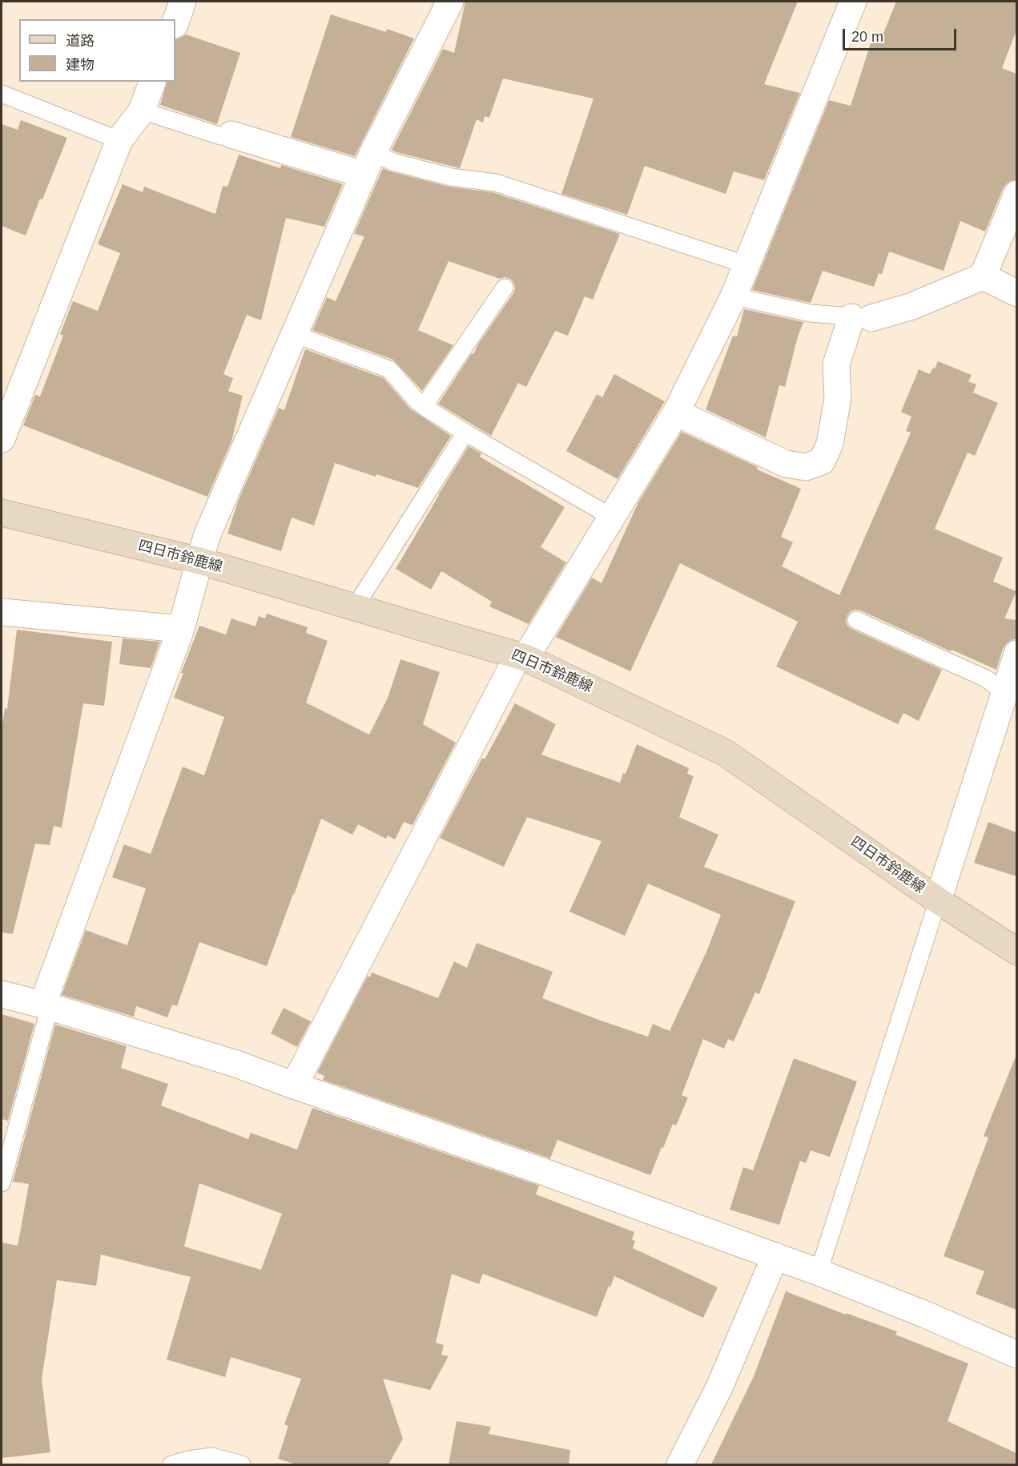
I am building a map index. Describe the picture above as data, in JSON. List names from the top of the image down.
{
  "streets": {
    "main road": ["四日市鈴鹿線"]
  },
  "legend": ["道路", "建物"],
  "scale_bar": "20 m"
}
